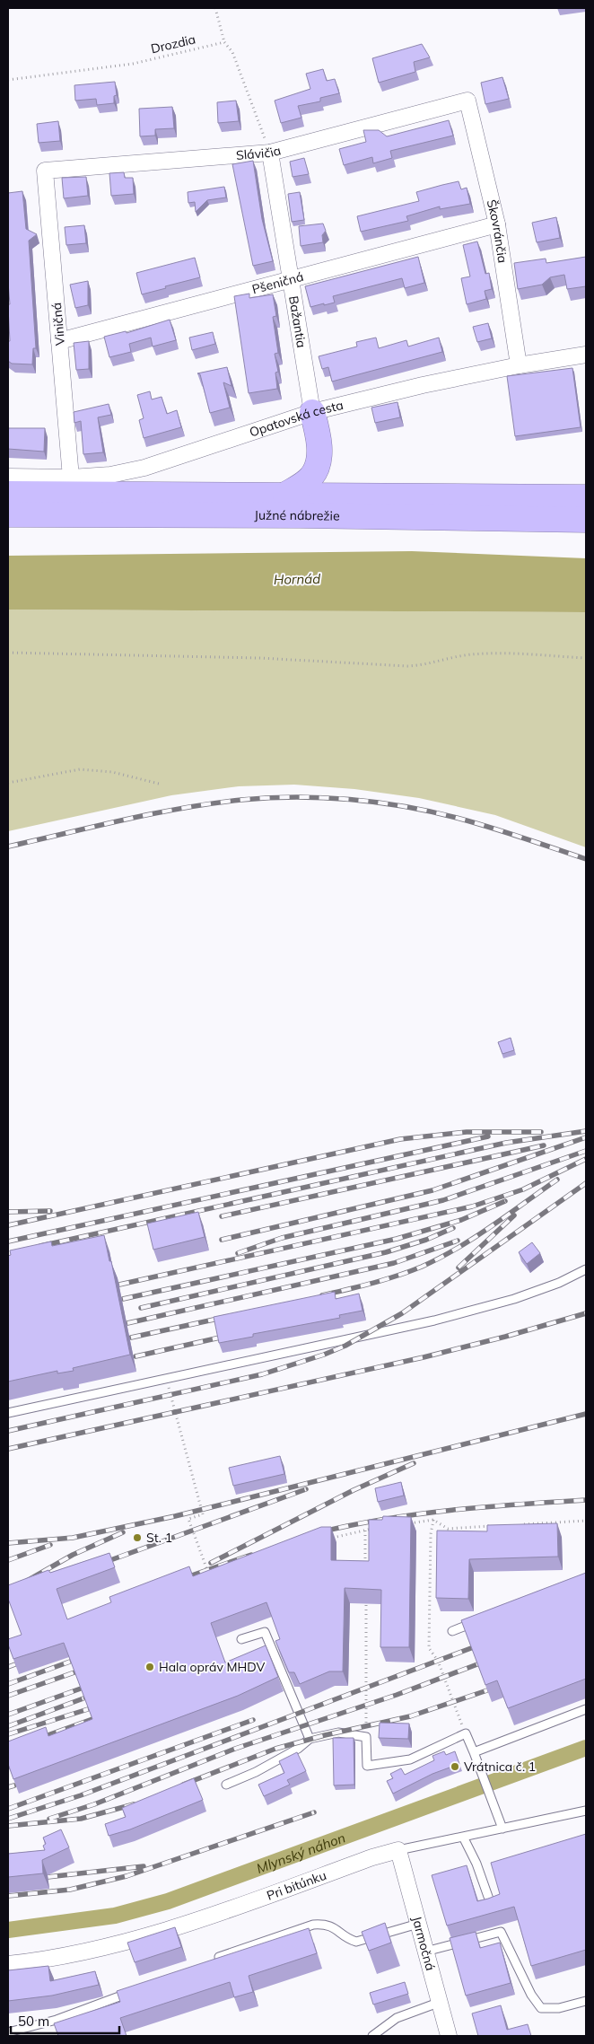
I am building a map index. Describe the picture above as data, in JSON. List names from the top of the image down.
{
  "streets": {
    "highway": ["Južné nábrežie"],
    "street": [
      "Slávičia",
      "Škovránčia",
      "Pšeničná",
      "Bažantia",
      "Viničná",
      "Opatovská cesta",
      "Pri bitúnku",
      "Jarmočná"
    ],
    "path": ["Drozdia"]
  },
  "crossings": [
    ["Slávičia", "Škovránčia"],
    ["Slávičia", "Bažantia"],
    ["Slávičia", "Viničná"],
    ["Škovránčia", "Pšeničná"],
    ["Škovránčia", "Opatovská cesta"],
    ["Pšeničná", "Bažantia"],
    ["Pšeničná", "Viničná"],
    ["Bažantia", "Opatovská cesta"],
    ["Viničná", "Opatovská cesta"],
    ["Pri bitúnku", "Jarmočná"]
  ],
  "water": ["Hornád", "Mlynský náhon"],
  "places": ["St. 1", "Hala opráv MHDV", "Vrátnica č. 1"],
  "scale_bar": "50 m"
}
